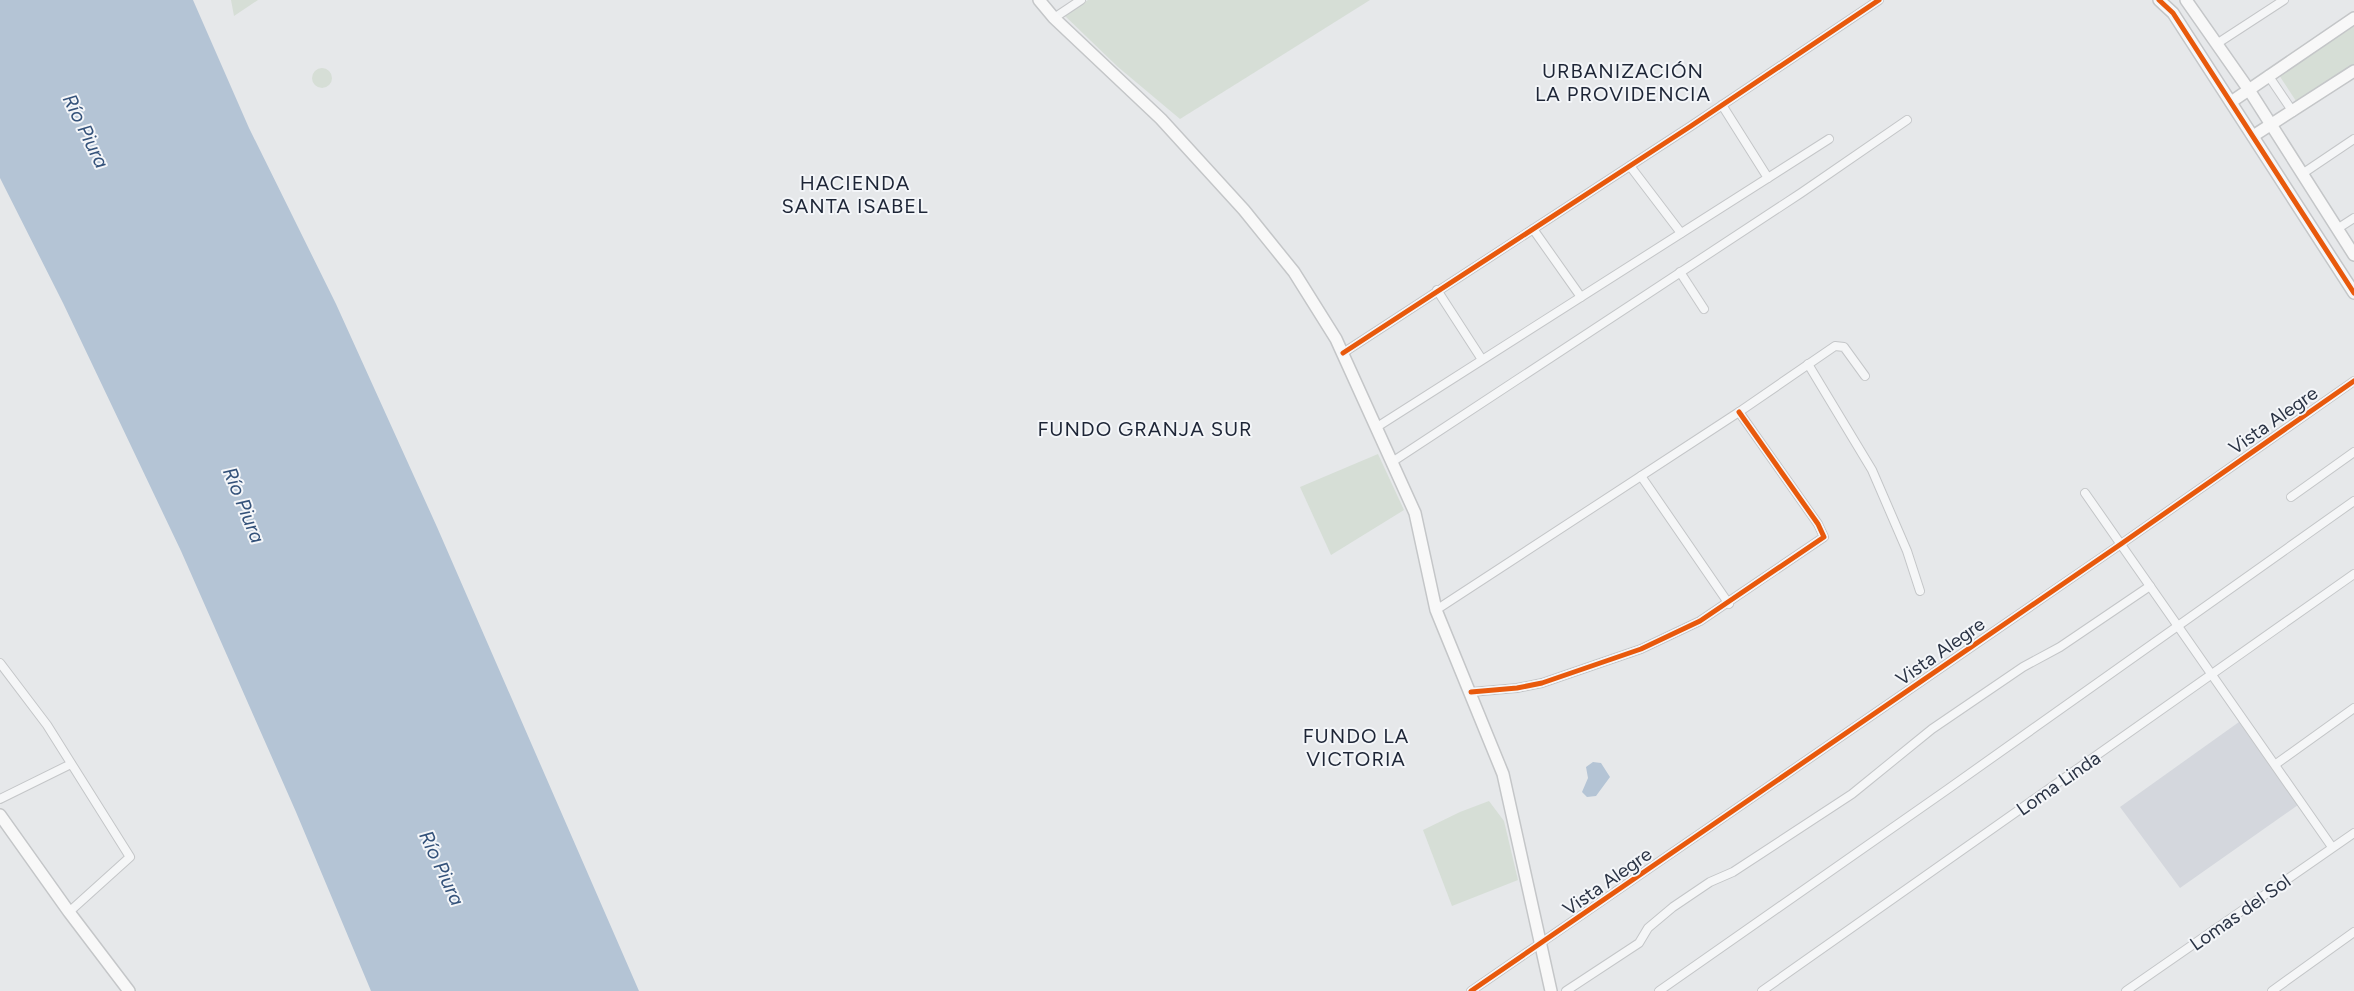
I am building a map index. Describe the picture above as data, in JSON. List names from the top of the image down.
{
  "streets": {
    "street": ["Vista Alegre", "Loma Linda", "Lomas del Sol"]
  },
  "districts": [
    "URBANIZACIÓN LA PROVIDENCIA",
    "HACIENDA SANTA ISABEL",
    "FUNDO GRANJA SUR",
    "FUNDO LA VICTORIA"
  ],
  "water": ["Río Piura"]
}
